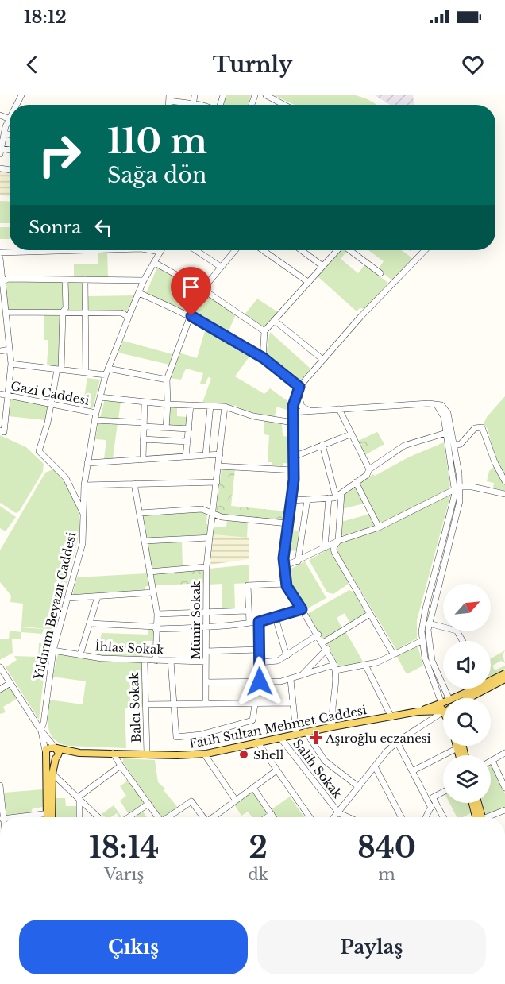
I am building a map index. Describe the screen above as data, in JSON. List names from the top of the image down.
{
  "streets": {
    "main road": ["Fatih Sultan Mehmet Caddesi"],
    "street": [
      "Gazi Caddesi",
      "Yıldırım Beyazıt Caddesi",
      "Münir Sokak",
      "İhlas Sokak",
      "Balcı Sokak",
      "Salih Sokak"
    ]
  },
  "crossings": [
    ["Gazi Caddesi", "Yıldırım Beyazıt Caddesi"],
    ["Yıldırım Beyazıt Caddesi", "İhlas Sokak"],
    ["Münir Sokak", "İhlas Sokak"],
    ["İhlas Sokak", "Balcı Sokak"],
    ["Balcı Sokak", "Fatih Sultan Mehmet Caddesi"],
    ["Fatih Sultan Mehmet Caddesi", "Salih Sokak"]
  ],
  "places": {
    "health": ["Aşıroğlu eczanesi"],
    "other": ["Shell"]
  },
  "north": "top right",
  "page": {
    "status": "18:12",
    "header": "Turnly",
    "turn": ["110 m", "Sağa dön"],
    "then": "Sonra",
    "eta": [
      "18:14",
      "Varış",
      "2",
      "dk",
      "840",
      "m"
    ],
    "buttons": ["Çıkış", "Paylaş"]
  }
}
